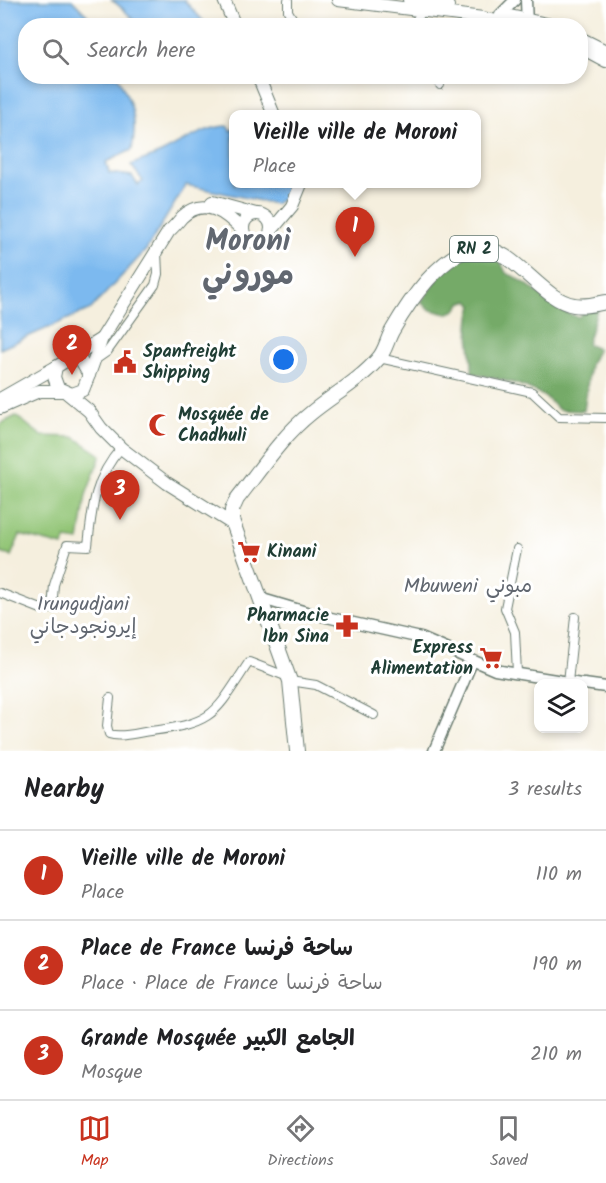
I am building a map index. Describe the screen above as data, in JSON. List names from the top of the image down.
{
  "streets": {
    "main road": ["RN 2"]
  },
  "districts": ["Moroni موروني", "Mbuweni مبوني", "Irungudjani إيرونجودجاني"],
  "places": {
    "public building": ["Spanfreight Shipping"],
    "mosque": ["Mosquée de Chadhuli"],
    "supermarket": ["Kinani", "Express Alimentation"],
    "pharmacy": ["Pharmacie Ibn Sina"]
  },
  "page": {
    "search": "Search here",
    "popup": ["Vieille ville de Moroni", "Place"],
    "pins": ["1", "2", "3"],
    "heading": ["Nearby", "3 results"],
    "list": [
      {
        "mark": "1",
        "name": "Vieille ville de Moroni",
        "note": "Place",
        "value": "110 m"
      },
      {
        "mark": "2",
        "name": "Place de France ساحة فرنسا",
        "note": "Place · Place de France ساحة فرنسا",
        "value": "190 m"
      },
      {
        "mark": "3",
        "name": "Grande Mosquée الجامع الكبير",
        "note": "Mosque",
        "value": "210 m"
      }
    ],
    "nav": ["Map", "Directions", "Saved"]
  }
}
